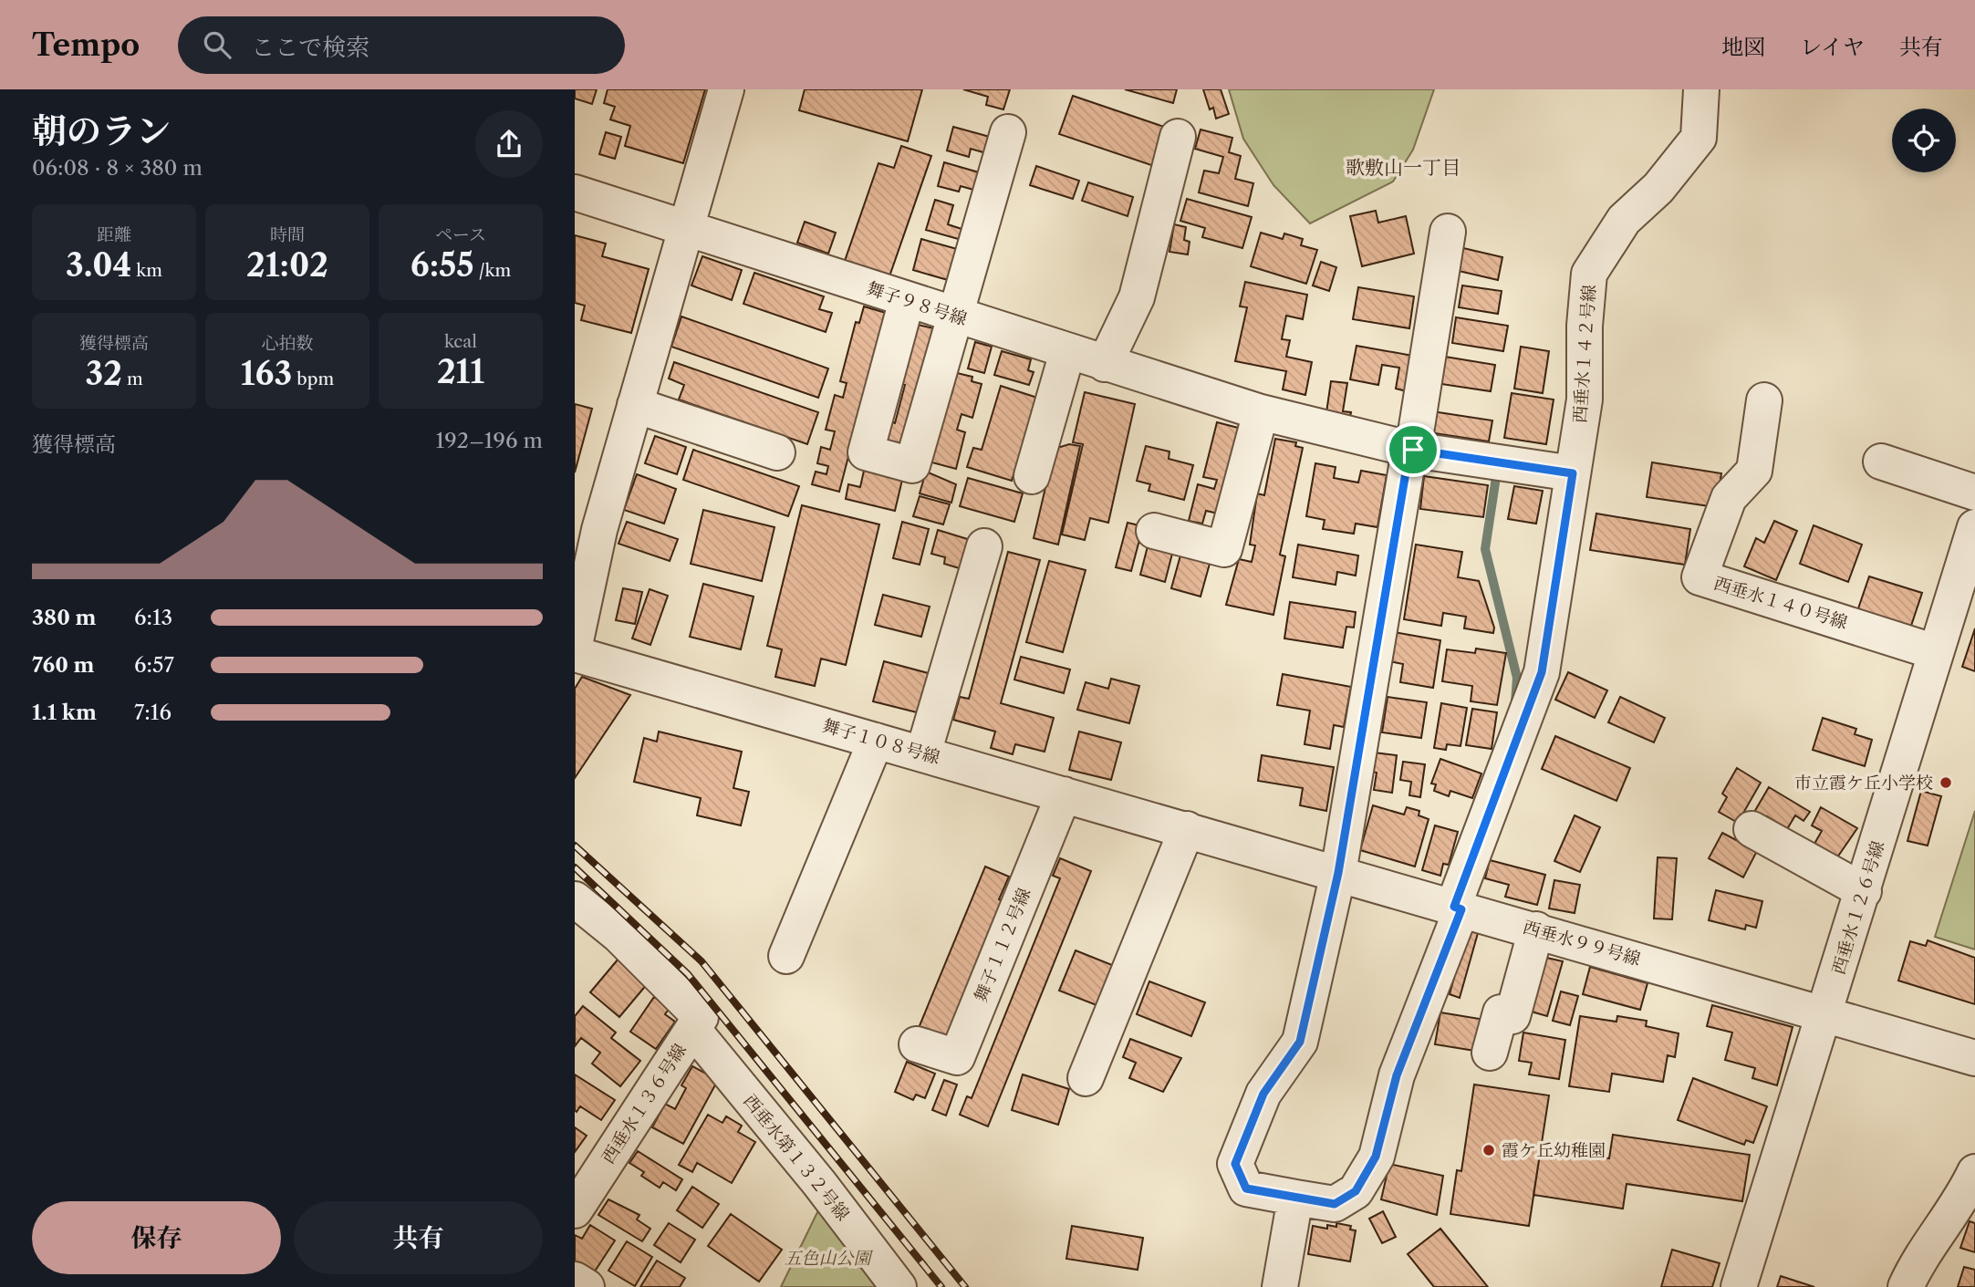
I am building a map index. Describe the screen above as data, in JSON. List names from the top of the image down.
{
  "streets": {
    "street": [
      "舞子９８号線",
      "西垂水１４２号線",
      "西垂水１４０号線",
      "舞子１０８号線",
      "西垂水１２６号線",
      "西垂水９９号線",
      "舞子１１２号線",
      "西垂水１３６号線",
      "西垂水第１３２号線"
    ]
  },
  "crossings": [
    ["舞子９８号線", "西垂水１４２号線"],
    ["西垂水１４２号線", "西垂水９９号線"],
    ["西垂水１４０号線", "西垂水１２６号線"],
    ["舞子１０８号線", "西垂水９９号線"],
    ["舞子１０８号線", "舞子１１２号線"],
    ["西垂水１２６号線", "西垂水９９号線"],
    ["西垂水１３６号線", "西垂水第１３２号線"]
  ],
  "districts": ["歌敷山一丁目"],
  "parks": ["五色山公園"],
  "places": ["市立霞ケ丘小学校", "霞ケ丘幼稚園"],
  "page": {
    "header": "Tempo",
    "search": "ここで検索",
    "nav": ["地図", "レイヤ", "共有"],
    "heading": ["朝のラン", "06:08 · 8 × 380 m"],
    "stats": [
      ["距離", "3.04 km"],
      ["時間", "21:02"],
      ["ペース", "6:55 /km"],
      ["獲得標高", "32 m"],
      ["心拍数", "163 bpm"],
      ["kcal", "211"]
    ],
    "chart": ["獲得標高", "192–196 m"],
    "list": [
      {
        "name": "380 m",
        "note": "6:13"
      },
      {
        "name": "760 m",
        "note": "6:57"
      },
      {
        "name": "1.1 km",
        "note": "7:16"
      }
    ],
    "buttons": ["保存", "共有"]
  }
}
